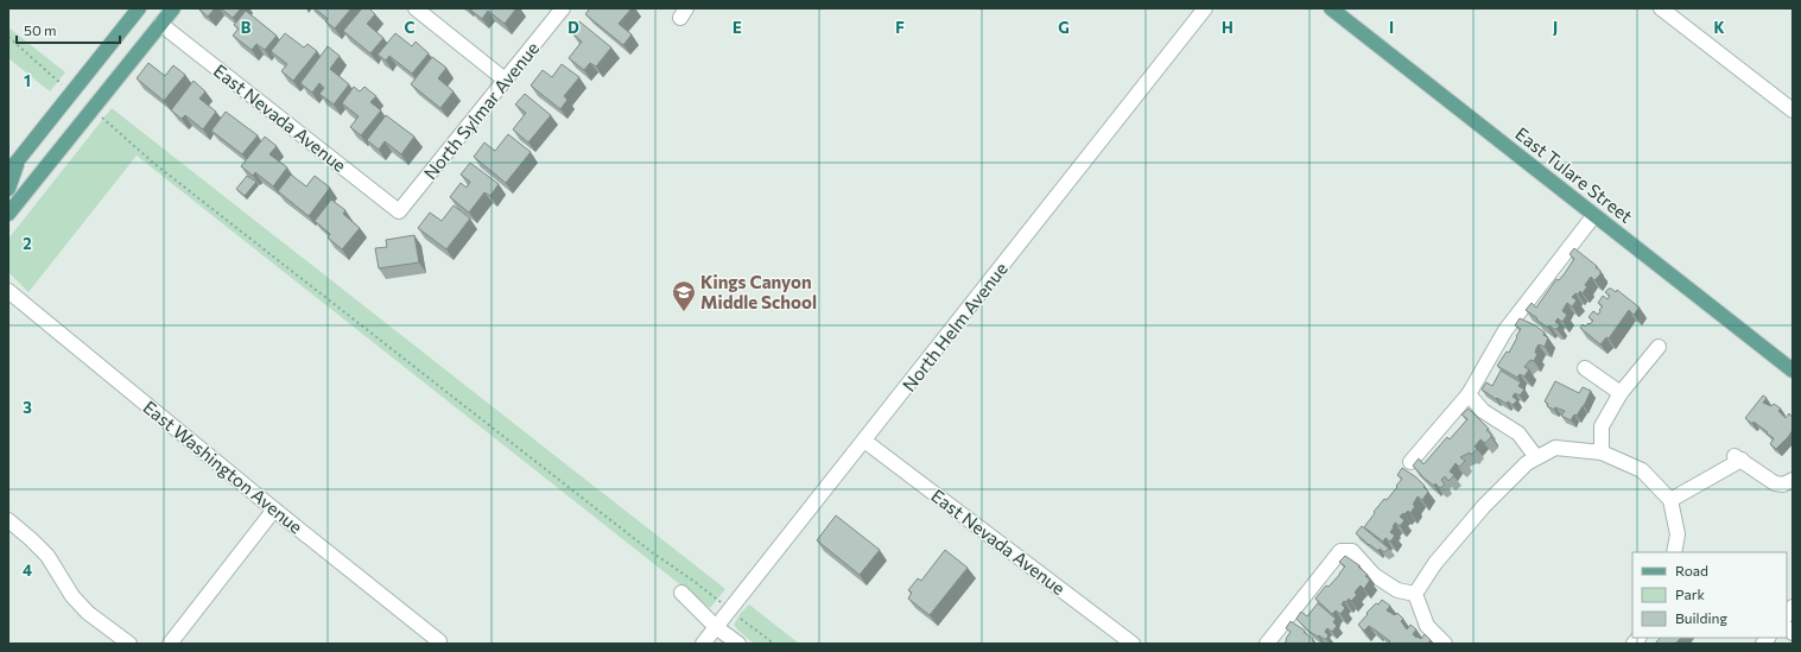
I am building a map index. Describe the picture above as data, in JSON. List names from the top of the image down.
{
  "streets": {
    "main road": ["East Tulare Street"],
    "street": [
      "North Sylmar Avenue",
      "East Nevada Avenue",
      "North Helm Avenue",
      "East Washington Avenue"
    ]
  },
  "crossings": [
    ["North Sylmar Avenue", "East Nevada Avenue"],
    ["East Nevada Avenue", "North Helm Avenue"]
  ],
  "places": {
    "school or university": ["Kings Canyon Middle School"]
  },
  "legend": ["Road", "Park", "Building"],
  "scale_bar": "50 m",
  "grid": {
    "columns": [
      "B",
      "C",
      "D",
      "E",
      "F",
      "G",
      "H",
      "I",
      "J",
      "K"
    ],
    "rows": [
      "1",
      "2",
      "3",
      "4"
    ]
  }
}
